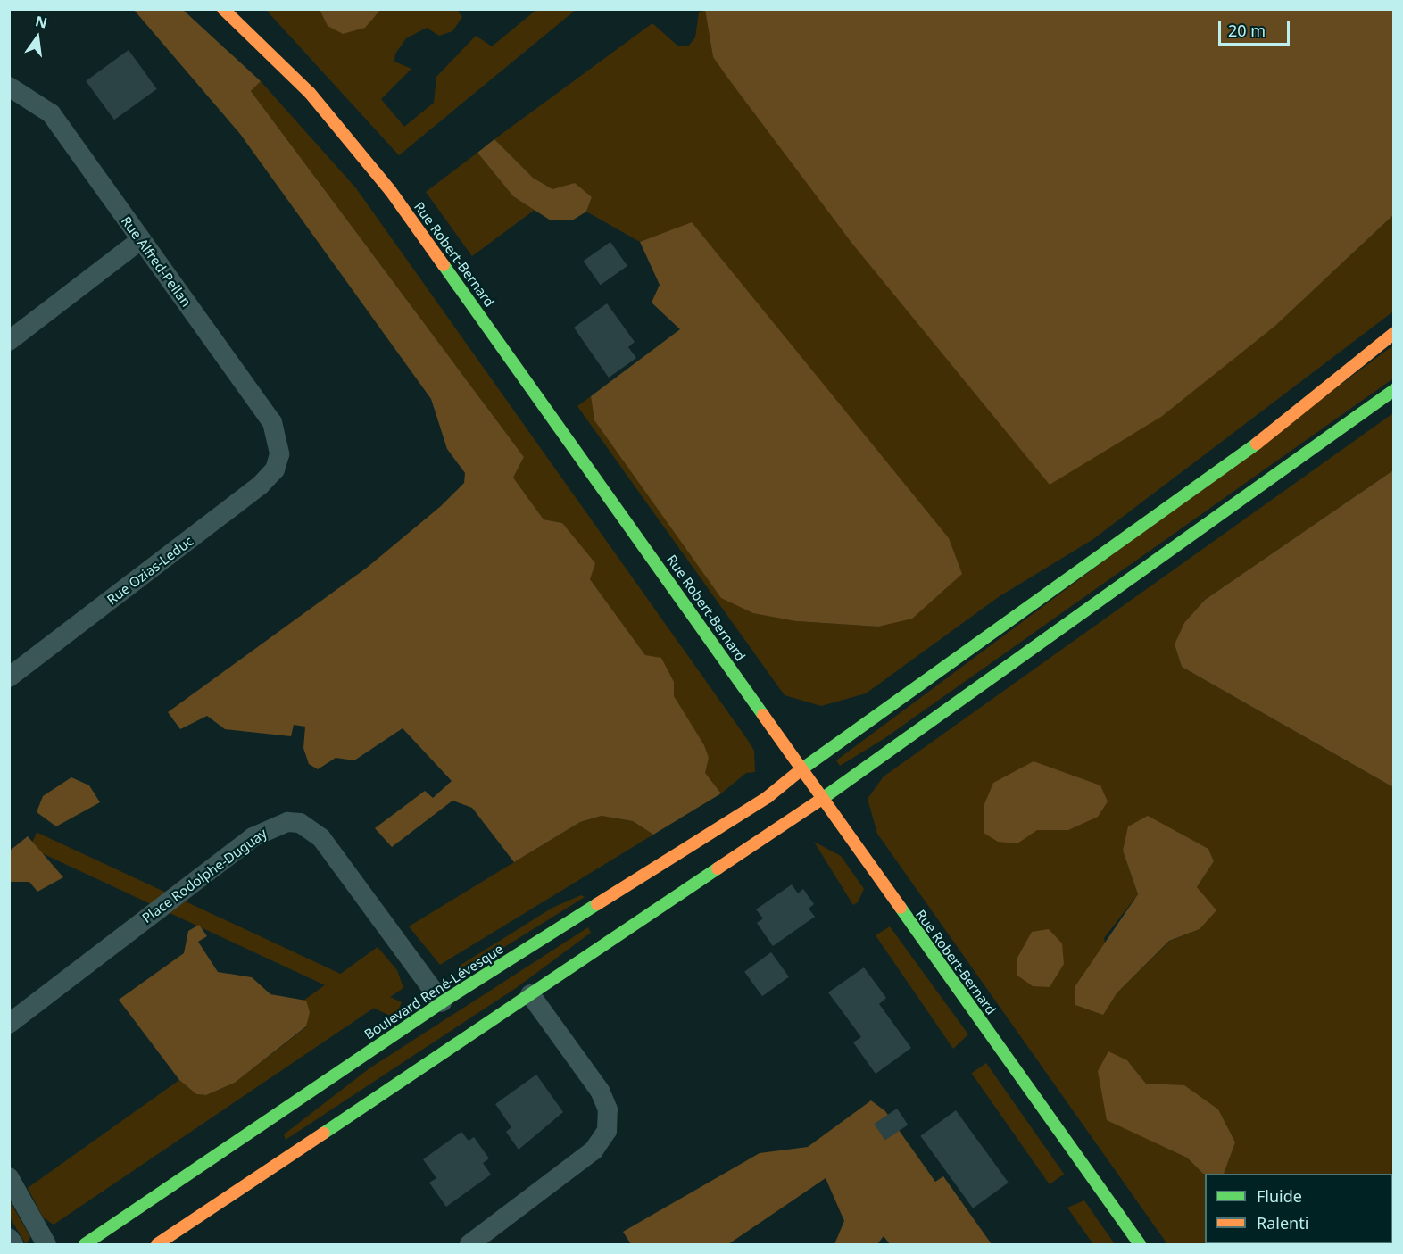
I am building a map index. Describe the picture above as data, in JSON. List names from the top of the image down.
{
  "streets": {
    "main road": ["Rue Robert-Bernard", "Boulevard René-Lévesque"],
    "street": ["Rue Alfred-Pellan", "Rue Ozias-Leduc", "Place Rodolphe-Duguay"]
  },
  "crossings": [
    ["Rue Robert-Bernard", "Boulevard René-Lévesque"],
    ["Rue Alfred-Pellan", "Rue Ozias-Leduc"],
    ["Place Rodolphe-Duguay", "Boulevard René-Lévesque"]
  ],
  "legend": ["Fluide", "Ralenti"],
  "scale_bar": "20 m",
  "north": "top"
}
